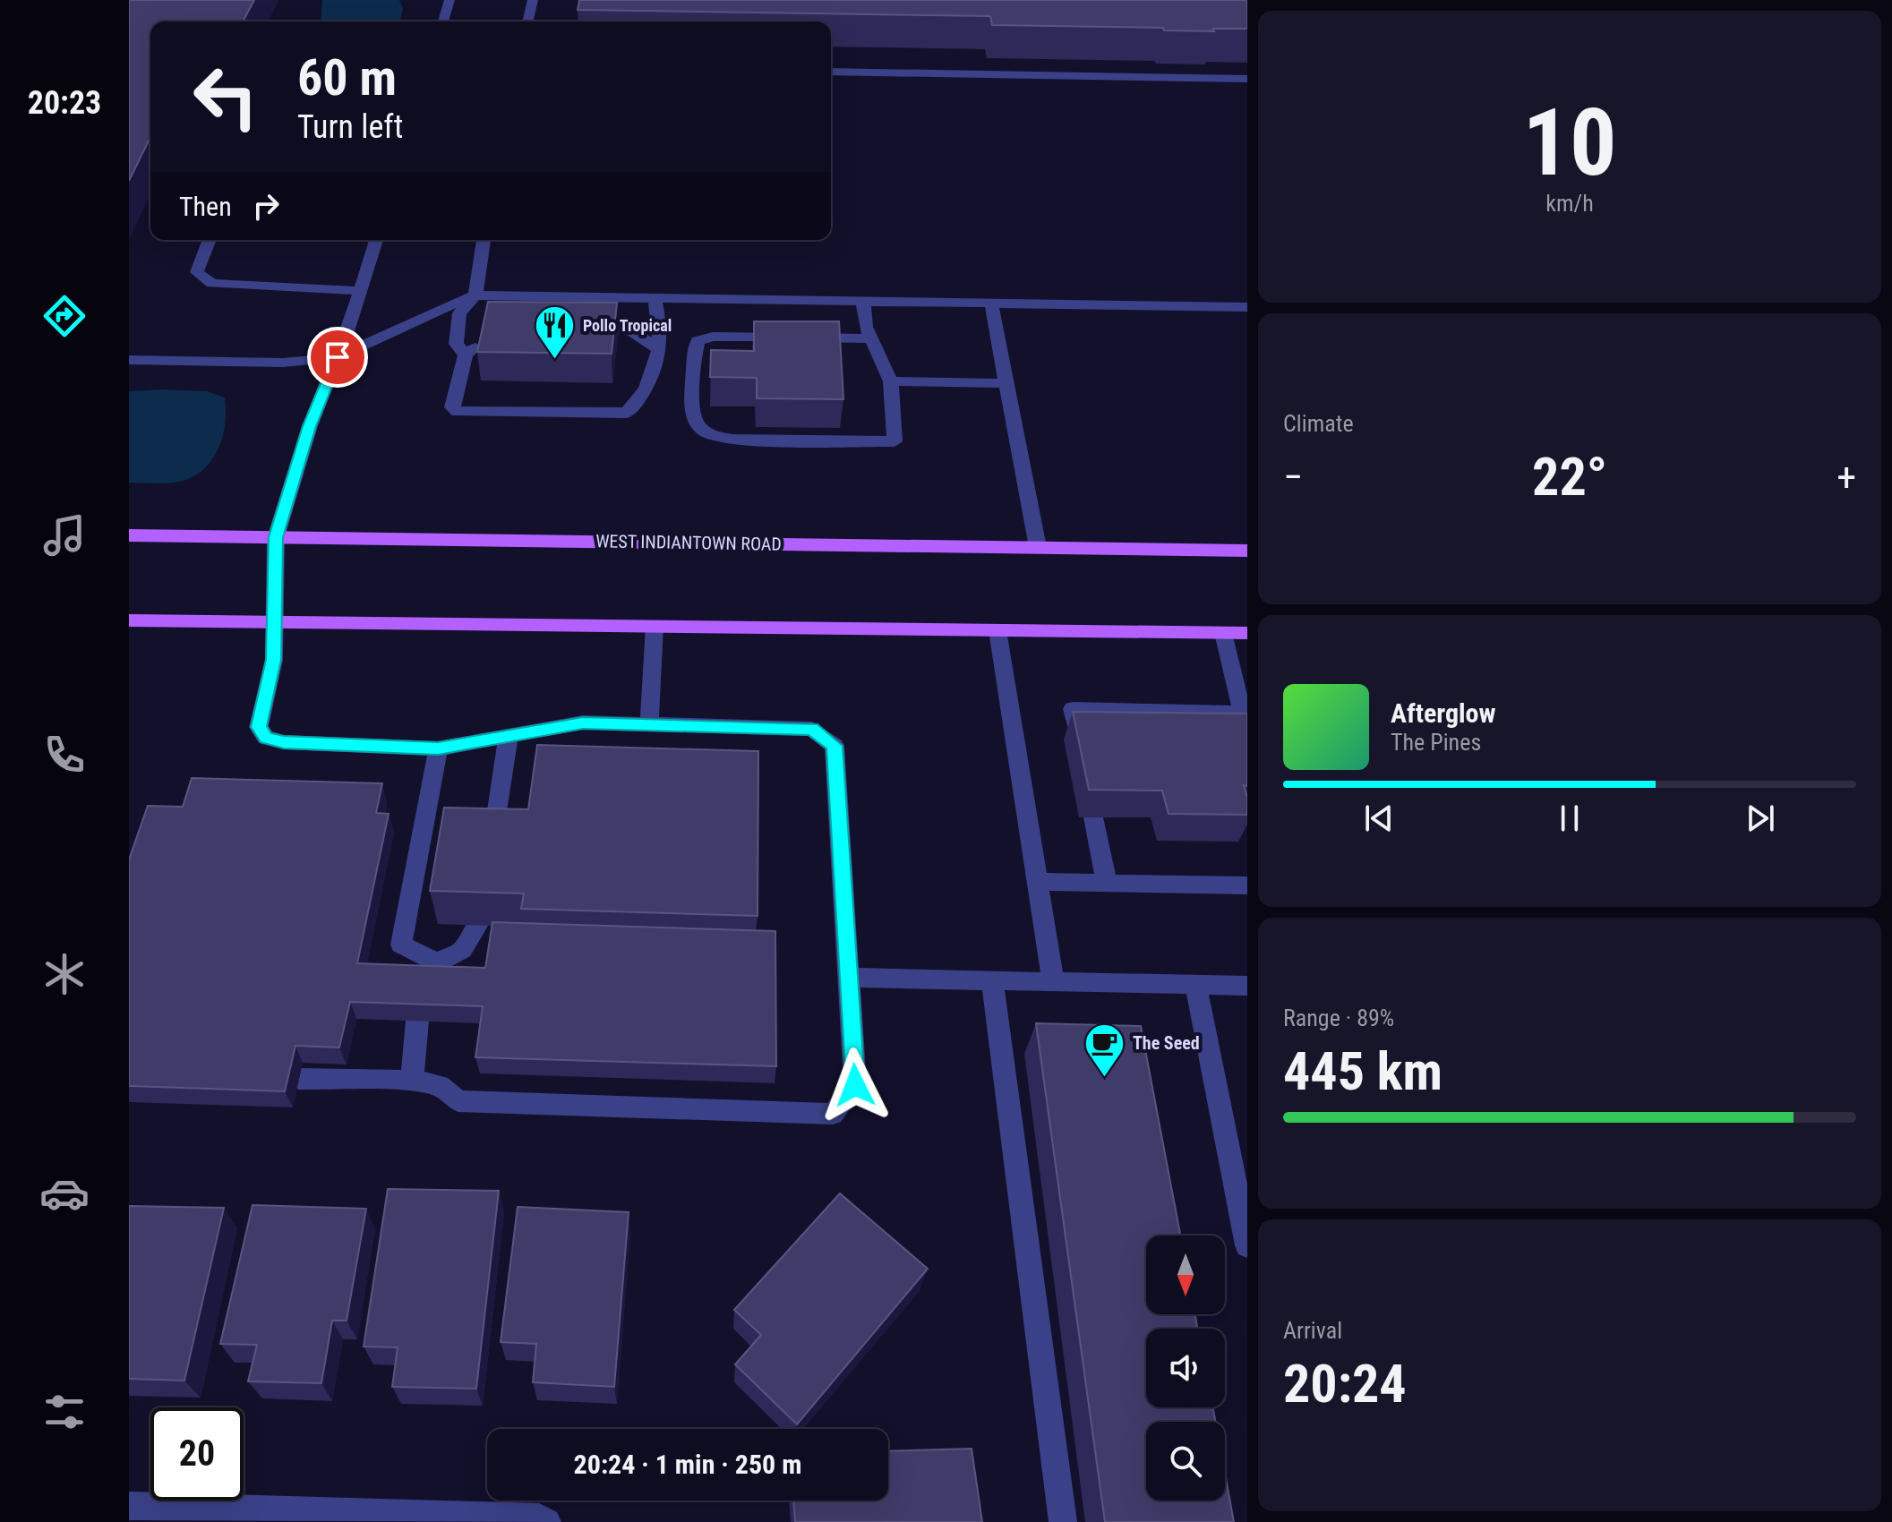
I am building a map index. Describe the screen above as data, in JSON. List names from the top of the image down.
{
  "streets": {
    "main road": ["WEST INDIANTOWN ROAD"]
  },
  "places": {
    "restaurant": ["Pollo Tropical"],
    "cafe": ["The Seed"]
  },
  "north": "bottom",
  "page": {
    "tabs": "20:23",
    "tile": [
      ["10", "km/h"],
      "Climate",
      ["Range · 89%", "445 km"],
      ["Arrival", "20:24"]
    ],
    "turn": ["60 m", "Turn left"],
    "then": "Then",
    "heat": ["−", "22°", "+"],
    "song": ["Afterglow", "The Pines"],
    "limit": "20",
    "trip": "20:24 · 1 min · 250 m"
  }
}
